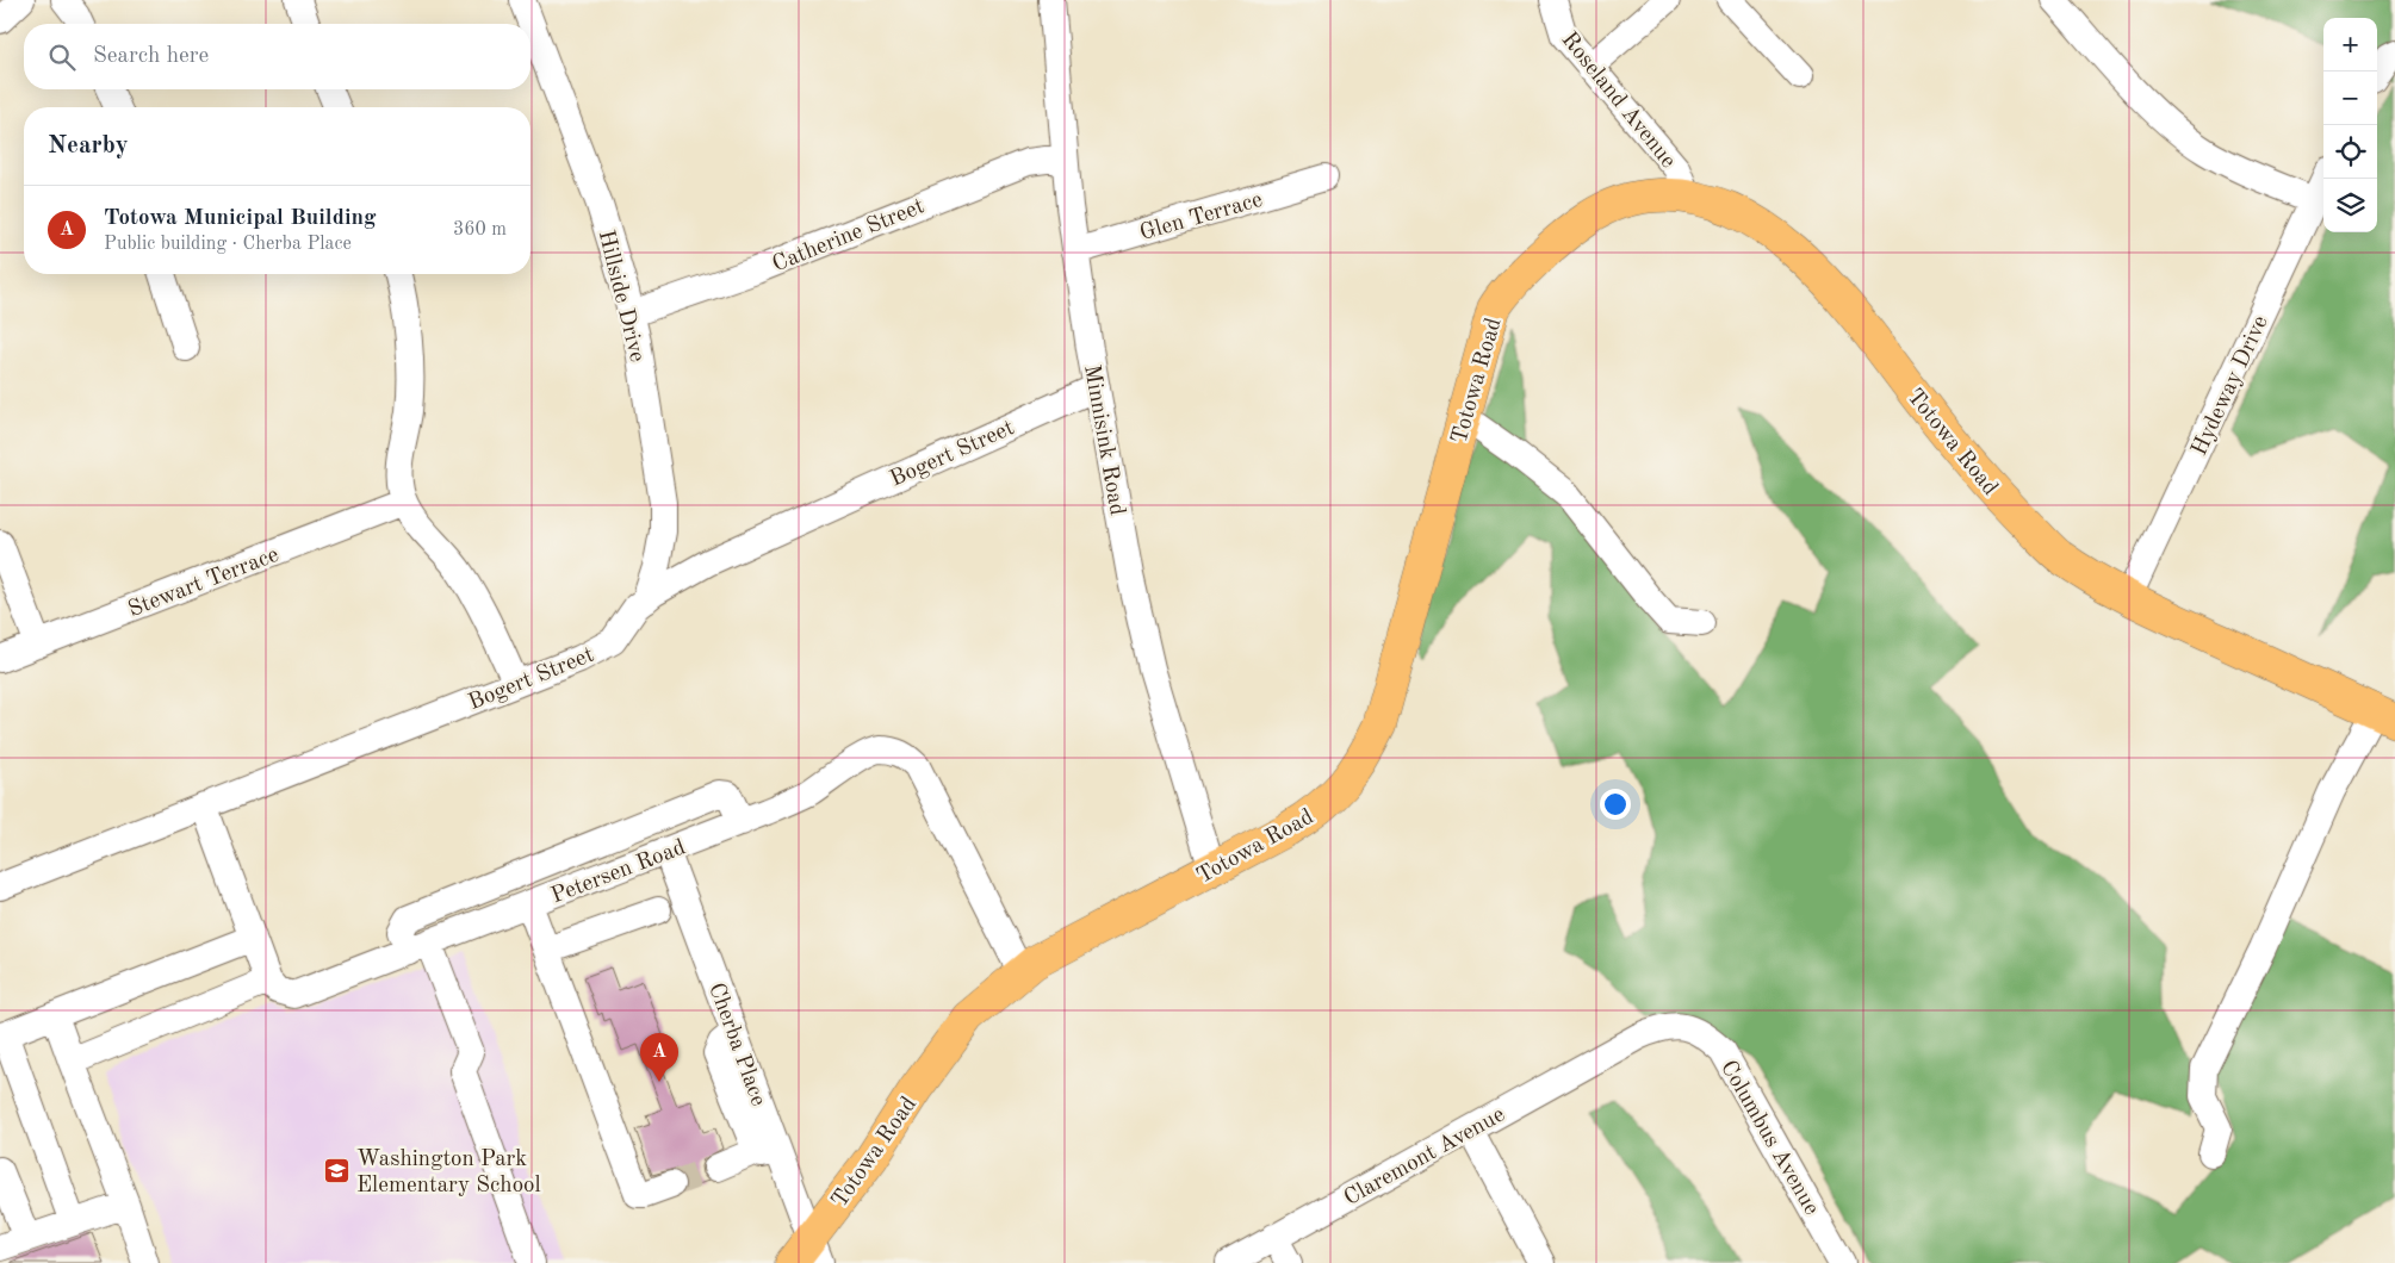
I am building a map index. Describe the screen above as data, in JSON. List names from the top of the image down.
{
  "streets": {
    "main road": ["Totowa Road"],
    "street": [
      "Roseland Avenue",
      "Glen Terrace",
      "Catherine Street",
      "Hillside Drive",
      "Hydeway Drive",
      "Minnisink Road",
      "Bogert Street",
      "Stewart Terrace",
      "Petersen Road",
      "Cherba Place",
      "Columbus Avenue",
      "Claremont Avenue"
    ]
  },
  "crossings": [
    ["Roseland Avenue", "Totowa Road"],
    ["Glen Terrace", "Minnisink Road"],
    ["Catherine Street", "Hillside Drive"],
    ["Catherine Street", "Minnisink Road"],
    ["Hillside Drive", "Bogert Street"],
    ["Totowa Road", "Hydeway Drive"],
    ["Totowa Road", "Minnisink Road"],
    ["Totowa Road", "Petersen Road"],
    ["Totowa Road", "Cherba Place"],
    ["Minnisink Road", "Bogert Street"],
    ["Petersen Road", "Cherba Place"],
    ["Columbus Avenue", "Claremont Avenue"]
  ],
  "places": {
    "school or university": ["Washington Park Elementary School"]
  },
  "page": {
    "map_buttons": ["+", "−"],
    "search": "Search here",
    "heading": "Nearby",
    "list": [
      {
        "mark": "A",
        "name": "Totowa Municipal Building",
        "note": "Public building · Cherba Place",
        "value": "360 m"
      }
    ],
    "pins": "A"
  }
}
